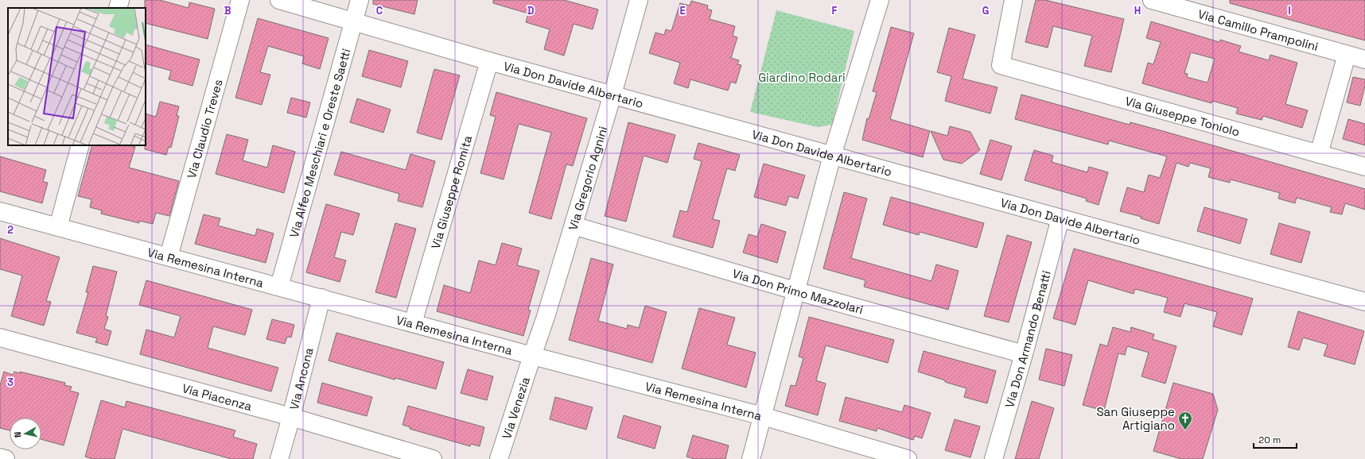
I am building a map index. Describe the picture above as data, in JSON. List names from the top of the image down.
{
  "streets": {
    "street": [
      "Via Camillo Prampolini",
      "Via Don Davide Albertario",
      "Via Giuseppe Toniolo",
      "Via Claudio Treves",
      "Via Alfeo Meschiari e Oreste Saetti",
      "Via Gregorio Agnini",
      "Via Giuseppe Romita",
      "Via Remesina Interna",
      "Via Don Primo Mazzolari",
      "Via Don Armando Benatti",
      "Via Ancona",
      "Via Piacenza",
      "Via Venezia"
    ]
  },
  "crossings": [
    ["Via Don Davide Albertario", "Via Alfeo Meschiari e Oreste Saetti"],
    ["Via Don Davide Albertario", "Via Gregorio Agnini"],
    ["Via Don Davide Albertario", "Via Giuseppe Romita"],
    ["Via Don Davide Albertario", "Via Don Armando Benatti"],
    ["Via Claudio Treves", "Via Remesina Interna"],
    ["Via Alfeo Meschiari e Oreste Saetti", "Via Remesina Interna"],
    ["Via Gregorio Agnini", "Via Remesina Interna"],
    ["Via Gregorio Agnini", "Via Don Primo Mazzolari"],
    ["Via Gregorio Agnini", "Via Venezia"],
    ["Via Giuseppe Romita", "Via Remesina Interna"],
    ["Via Remesina Interna", "Via Ancona"],
    ["Via Remesina Interna", "Via Venezia"],
    ["Via Don Primo Mazzolari", "Via Don Armando Benatti"],
    ["Via Ancona", "Via Piacenza"]
  ],
  "parks": ["Giardino Rodari"],
  "places": {
    "church": ["San Giuseppe Artigiano"]
  },
  "scale_bar": "20 m",
  "north": "left",
  "grid": {
    "columns": [
      "B",
      "C",
      "D",
      "E",
      "F",
      "G",
      "H",
      "I"
    ],
    "rows": ["2", "3"]
  }
}
